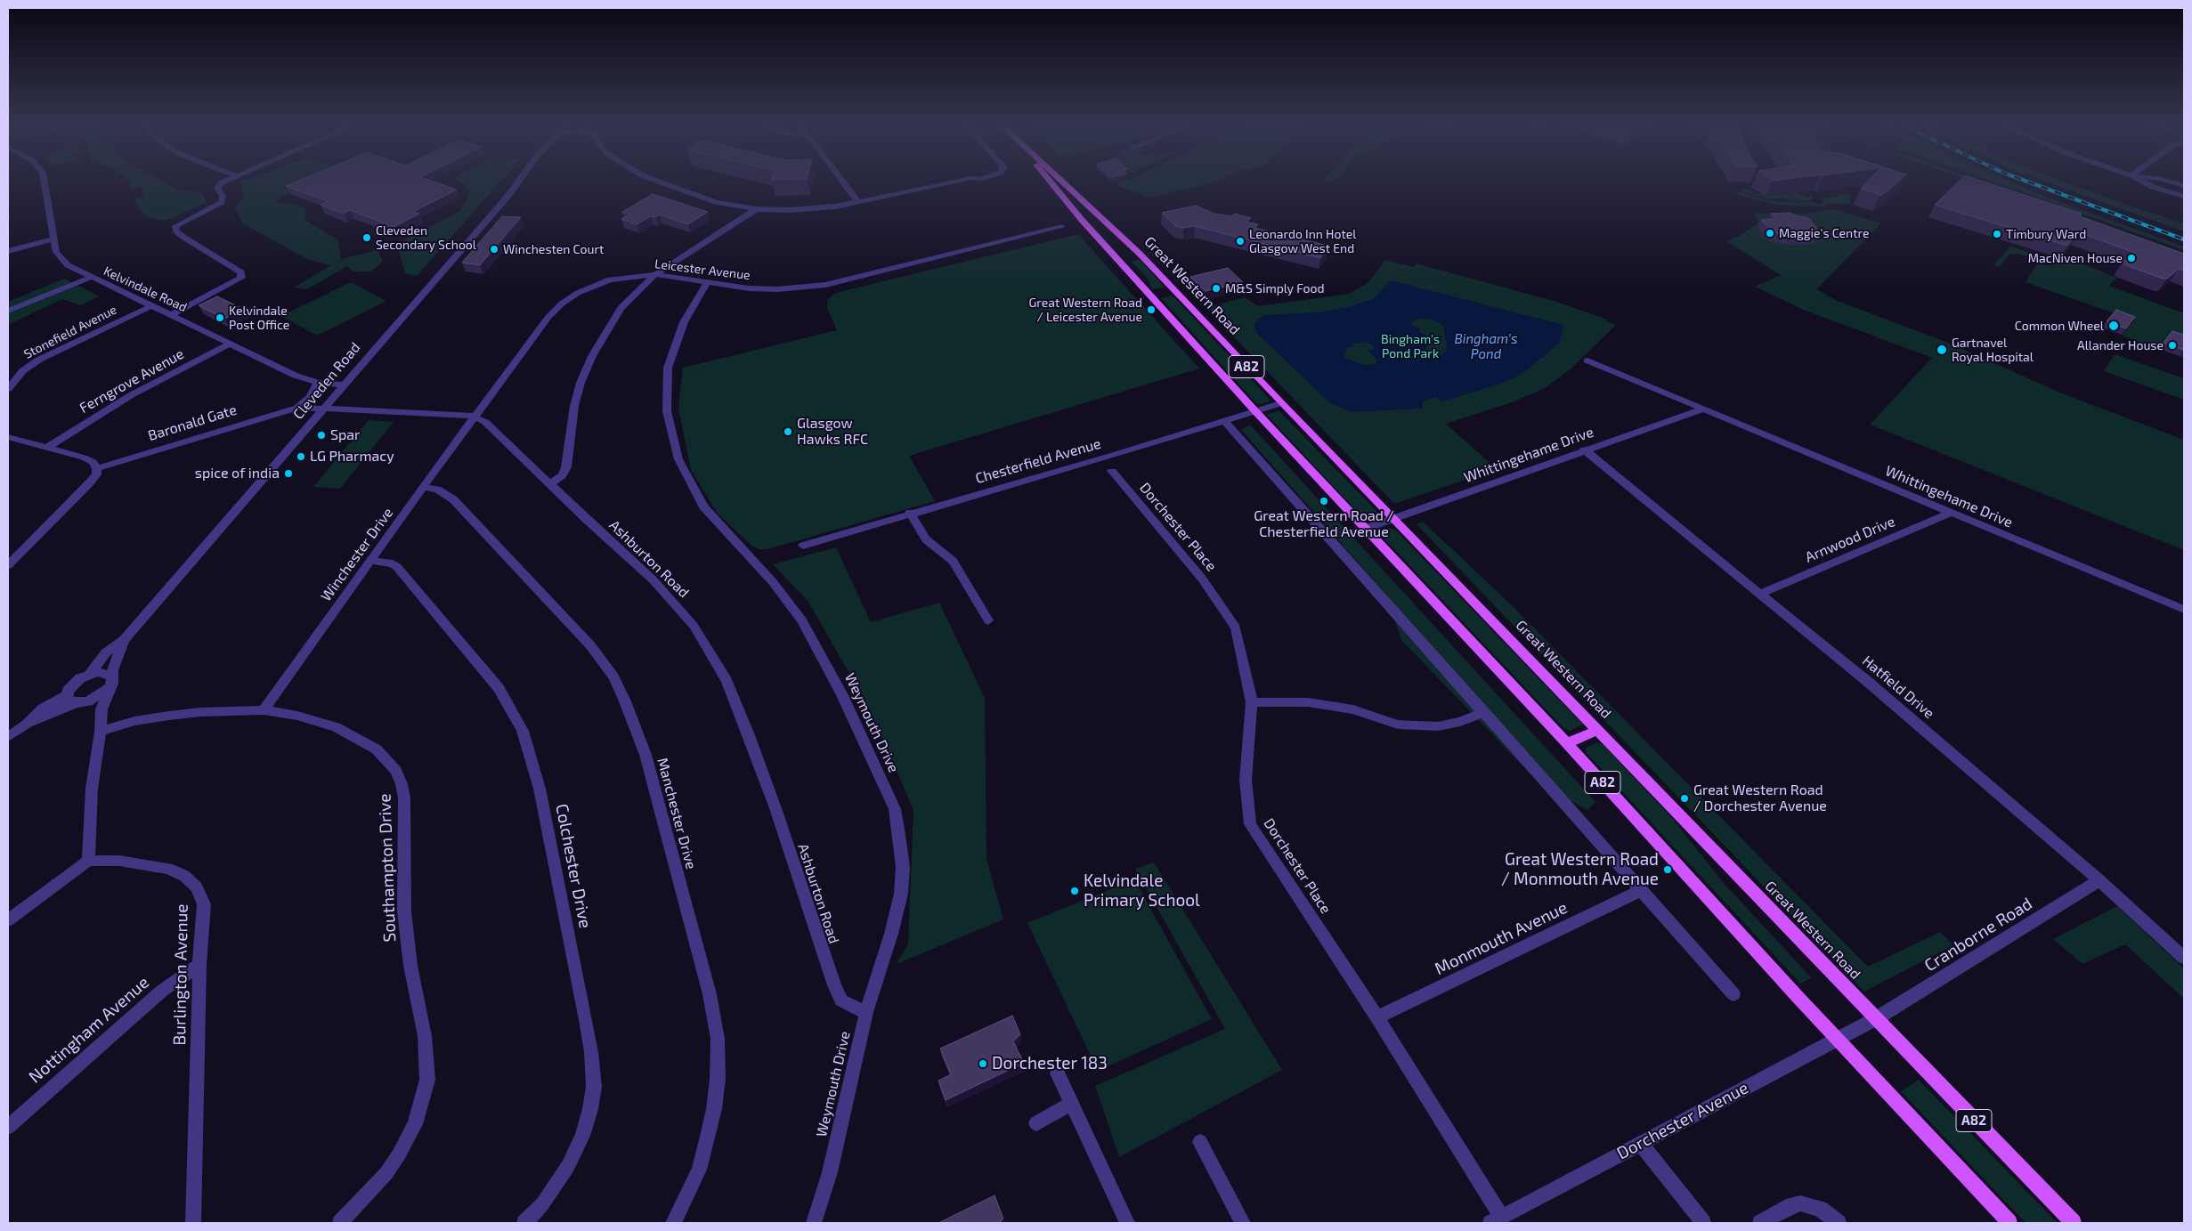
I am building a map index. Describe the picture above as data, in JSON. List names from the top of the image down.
{
  "streets": {
    "main road": ["Great Western Road", "A82"],
    "street": [
      "Leicester Avenue",
      "Kelvindale Road",
      "Stonefield Avenue",
      "Ferngrove Avenue",
      "Cleveden Road",
      "Baronald Gate",
      "Whittingehame Drive",
      "Chesterfield Avenue",
      "Dorchester Place",
      "Arnwood Drive",
      "Winchester Drive",
      "Ashburton Road",
      "Hatfield Drive",
      "Weymouth Drive",
      "Manchester Drive",
      "Colchester Drive",
      "Southampton Drive",
      "Cranborne Road",
      "Monmouth Avenue",
      "Burlington Avenue",
      "Nottingham Avenue",
      "Dorchester Avenue"
    ]
  },
  "crossings": [
    ["Leicester Avenue", "Winchester Drive"],
    ["Leicester Avenue", "Ashburton Road"],
    ["Leicester Avenue", "Weymouth Drive"],
    ["Great Western Road", "Whittingehame Drive"],
    ["Great Western Road", "Chesterfield Avenue"],
    ["Great Western Road", "Cranborne Road"],
    ["Great Western Road", "Dorchester Avenue"],
    ["Kelvindale Road", "Stonefield Avenue"],
    ["Kelvindale Road", "Ferngrove Avenue"],
    ["Kelvindale Road", "Cleveden Road"],
    ["Kelvindale Road", "Baronald Gate"],
    ["Cleveden Road", "Baronald Gate"],
    ["Cleveden Road", "Ashburton Road"],
    ["Baronald Gate", "Ashburton Road"],
    ["Whittingehame Drive", "Arnwood Drive"],
    ["Whittingehame Drive", "Hatfield Drive"],
    ["Dorchester Place", "Monmouth Avenue"],
    ["Dorchester Place", "Dorchester Avenue"],
    ["Arnwood Drive", "Hatfield Drive"],
    ["Winchester Drive", "Ashburton Road"],
    ["Winchester Drive", "Manchester Drive"],
    ["Winchester Drive", "Colchester Drive"],
    ["Winchester Drive", "Southampton Drive"],
    ["Ashburton Road", "Weymouth Drive"],
    ["Hatfield Drive", "Cranborne Road"],
    ["Cranborne Road", "Dorchester Avenue"],
    ["Burlington Avenue", "Nottingham Avenue"]
  ],
  "water": ["Bingham's Pond"],
  "parks": ["Bingham's Pond Park"],
  "places": [
    "Maggie's Centre",
    "Timbury Ward",
    "Cleveden Secondary School",
    "Leonardo Inn Hotel Glasgow West End",
    "Winchesten Court",
    "MacNiven House",
    "M&S Simply Food",
    "Great Western Road / Leicester Avenue",
    "Kelvindale Post Office",
    "Common Wheel",
    "Allander House",
    "Gartnavel Royal Hospital",
    "Glasgow Hawks RFC",
    "Spar",
    "LG Pharmacy",
    "spice of india",
    "Great Western Road / Chesterfield Avenue",
    "Great Western Road / Dorchester Avenue",
    "Great Western Road / Monmouth Avenue",
    "Kelvindale Primary School",
    "Dorchester 183"
  ]
}
